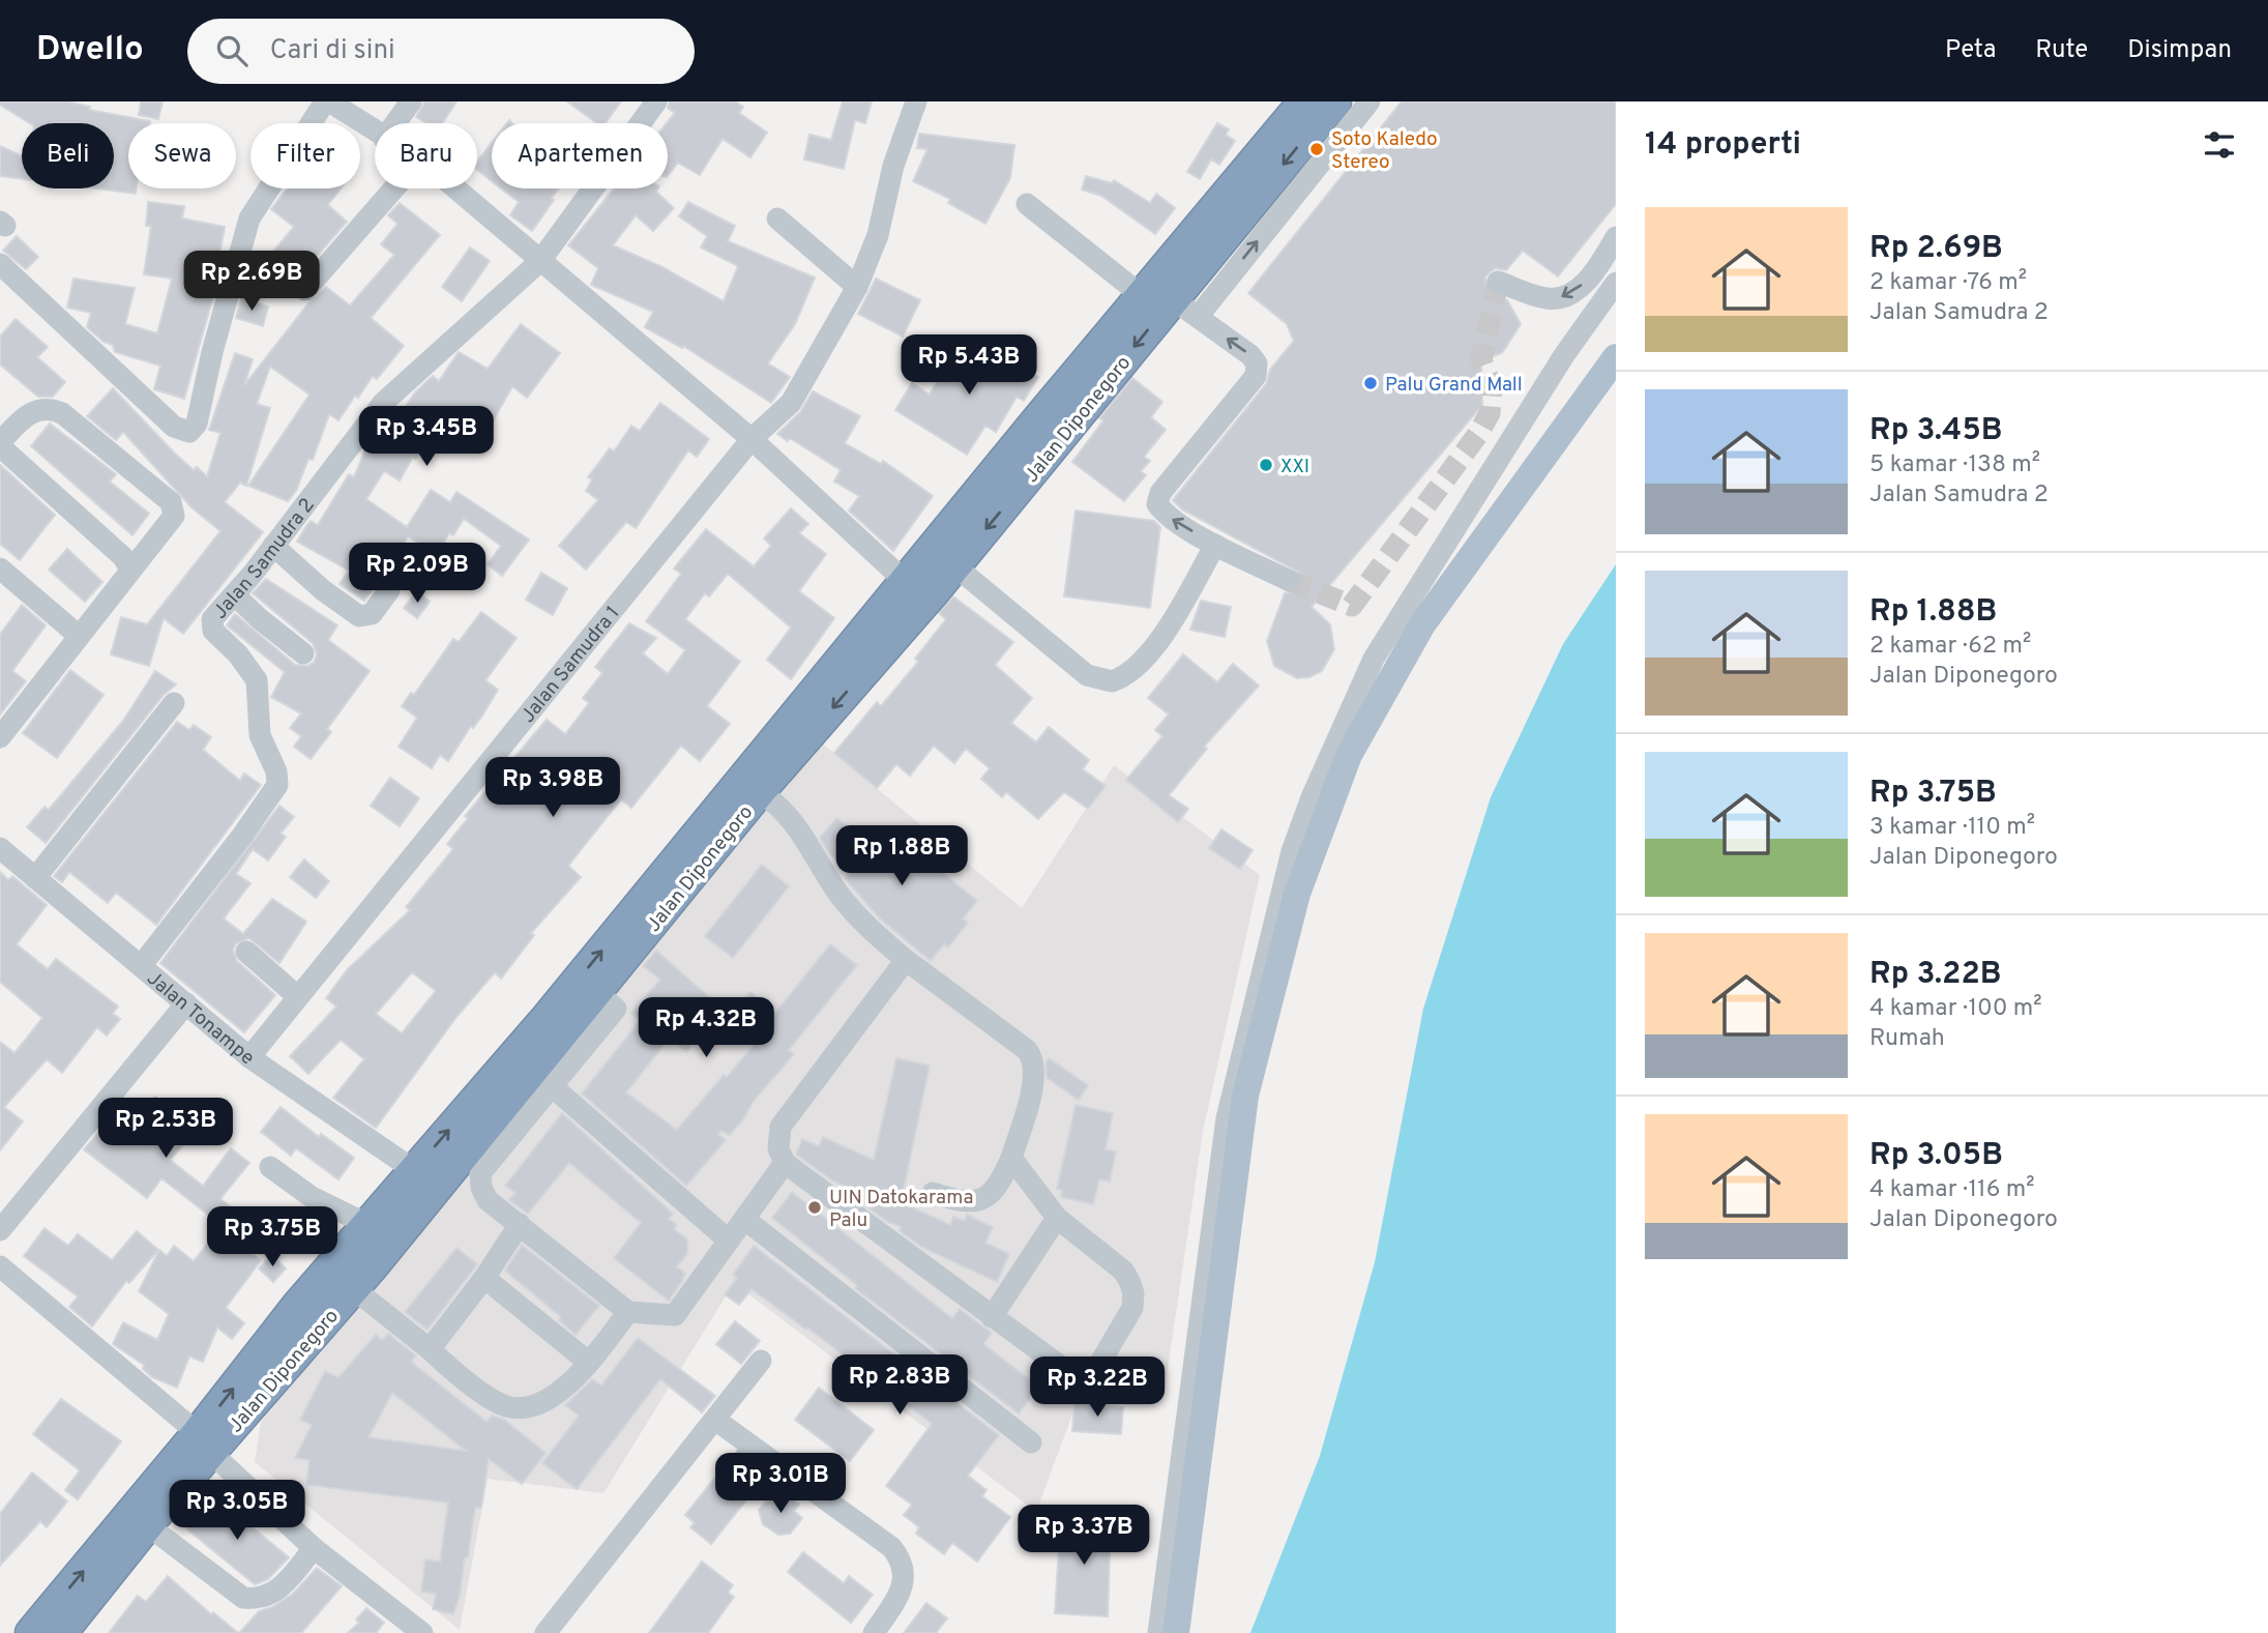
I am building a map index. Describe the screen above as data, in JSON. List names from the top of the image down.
{
  "streets": {
    "highway": ["Jalan Diponegoro"],
    "street": ["Jalan Samudra 2", "Jalan Samudra 1", "Jalan Tonampe"]
  },
  "crossings": [
    ["Jalan Diponegoro", "Jalan Tonampe"],
    ["Jalan Samudra 2", "Jalan Tonampe"],
    ["Jalan Samudra 1", "Jalan Tonampe"]
  ],
  "places": [
    "Soto Kaledo Stereo",
    "Palu Grand Mall",
    "XXI",
    "UIN Datokarama Palu"
  ],
  "page": {
    "header": "Dwello",
    "search": "Cari di sini",
    "nav": ["Peta", "Rute", "Disimpan"],
    "heading": "14 properti",
    "chip": [
      "Beli",
      "Sewa",
      "Filter",
      "Baru",
      "Apartemen"
    ],
    "list": [
      {
        "name": "Rp 2.69B",
        "note": "2 kamar · 76 m² · Jalan Samudra 2"
      },
      {
        "name": "Rp 3.45B",
        "note": "5 kamar · 138 m² · Jalan Samudra 2"
      },
      {
        "name": "Rp 1.88B",
        "note": "2 kamar · 62 m² · Jalan Diponegoro"
      },
      {
        "name": "Rp 3.75B",
        "note": "3 kamar · 110 m² · Jalan Diponegoro"
      },
      {
        "name": "Rp 3.22B",
        "note": "4 kamar · 100 m² · Rumah"
      },
      {
        "name": "Rp 3.05B",
        "note": "4 kamar · 116 m² · Jalan Diponegoro"
      }
    ],
    "price": [
      "Rp 2.69B",
      "Rp 5.43B",
      "Rp 3.45B",
      "Rp 2.09B",
      "Rp 3.98B",
      "Rp 1.88B",
      "Rp 4.32B",
      "Rp 2.53B",
      "Rp 3.75B",
      "Rp 2.83B",
      "Rp 3.22B",
      "Rp 3.01B",
      "Rp 3.05B",
      "Rp 3.37B"
    ]
  }
}
